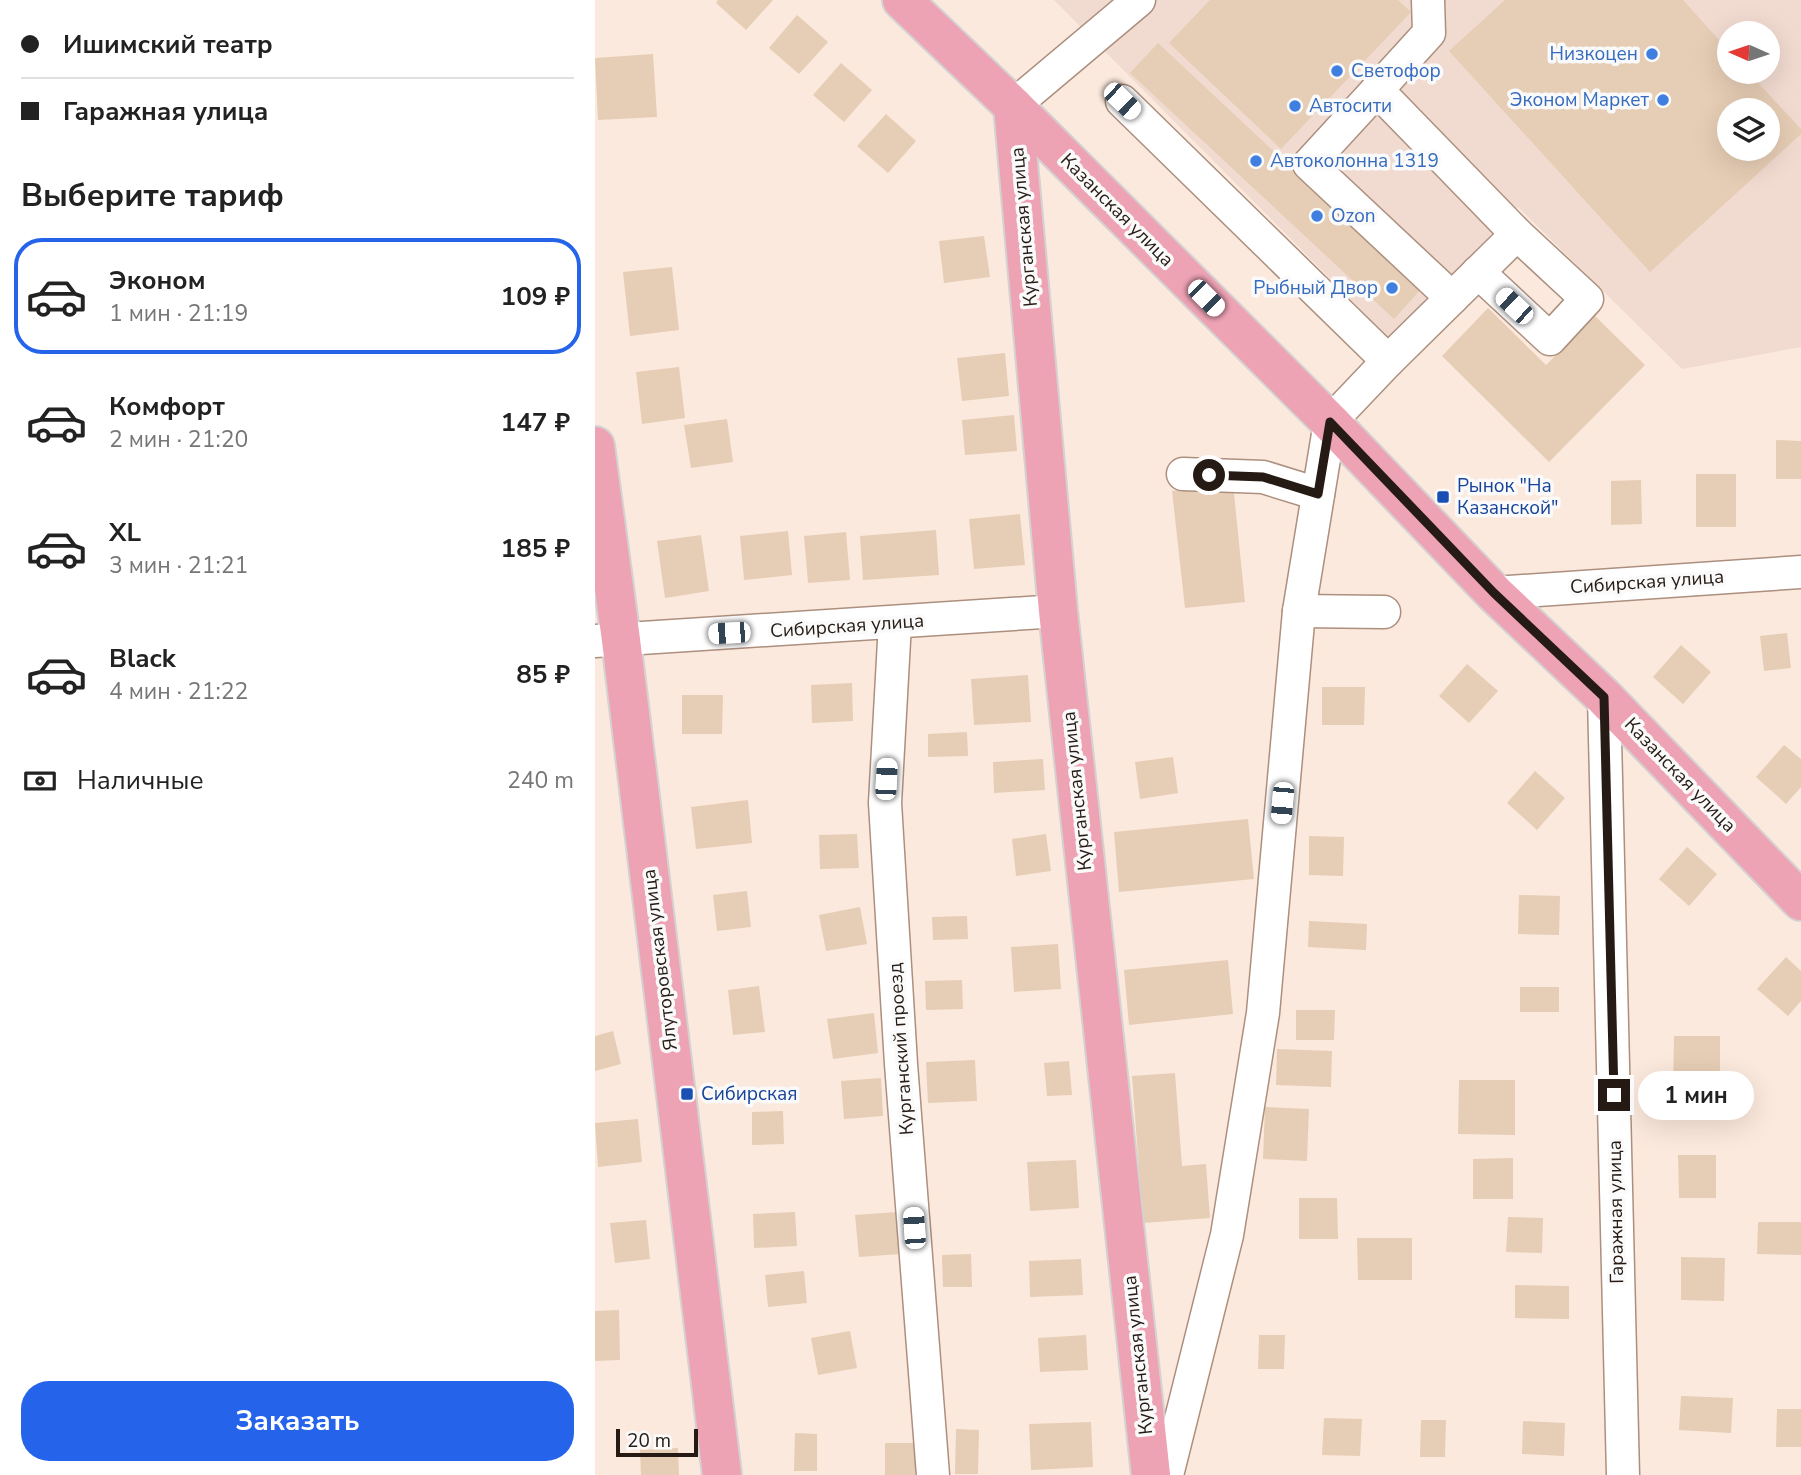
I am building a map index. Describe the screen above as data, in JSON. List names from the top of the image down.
{
  "streets": {
    "main road": ["Казанская улица", "Курганская улица", "Ялуторовская улица"],
    "street": ["Сибирская улица", "Курганский проезд", "Гаражная улица"]
  },
  "crossings": [
    ["Казанская улица", "Курганская улица"],
    ["Казанская улица", "Сибирская улица"],
    ["Казанская улица", "Гаражная улица"],
    ["Курганская улица", "Сибирская улица"],
    ["Сибирская улица", "Ялуторовская улица"],
    ["Сибирская улица", "Курганский проезд"]
  ],
  "places": {
    "other": [
      "Низкоцен",
      "Светофор",
      "Эконом Маркет",
      "Автосити",
      "Автоколонна 1319",
      "Ozon",
      "Рыбный Двор"
    ],
    "transit": ["Рынок \"На Казанской\"", "Сибирская"]
  },
  "scale_bar": "20 m",
  "north": "left",
  "page": {
    "banner": ["Ишимский театр", "Гаражная улица"],
    "heading": "Выберите тариф",
    "list": [
      {
        "name": "Эконом",
        "note": "1 мин · 21:19",
        "value": "109 ₽"
      },
      {
        "name": "Комфорт",
        "note": "2 мин · 21:20",
        "value": "147 ₽"
      },
      {
        "name": "XL",
        "note": "3 мин · 21:21",
        "value": "185 ₽"
      },
      {
        "name": "Black",
        "note": "4 мин · 21:22",
        "value": "85 ₽"
      }
    ],
    "pay": ["Наличные", "240 m"],
    "bubble": "1 мин",
    "buttons": "Заказать",
    "scale": "20 m"
  }
}
